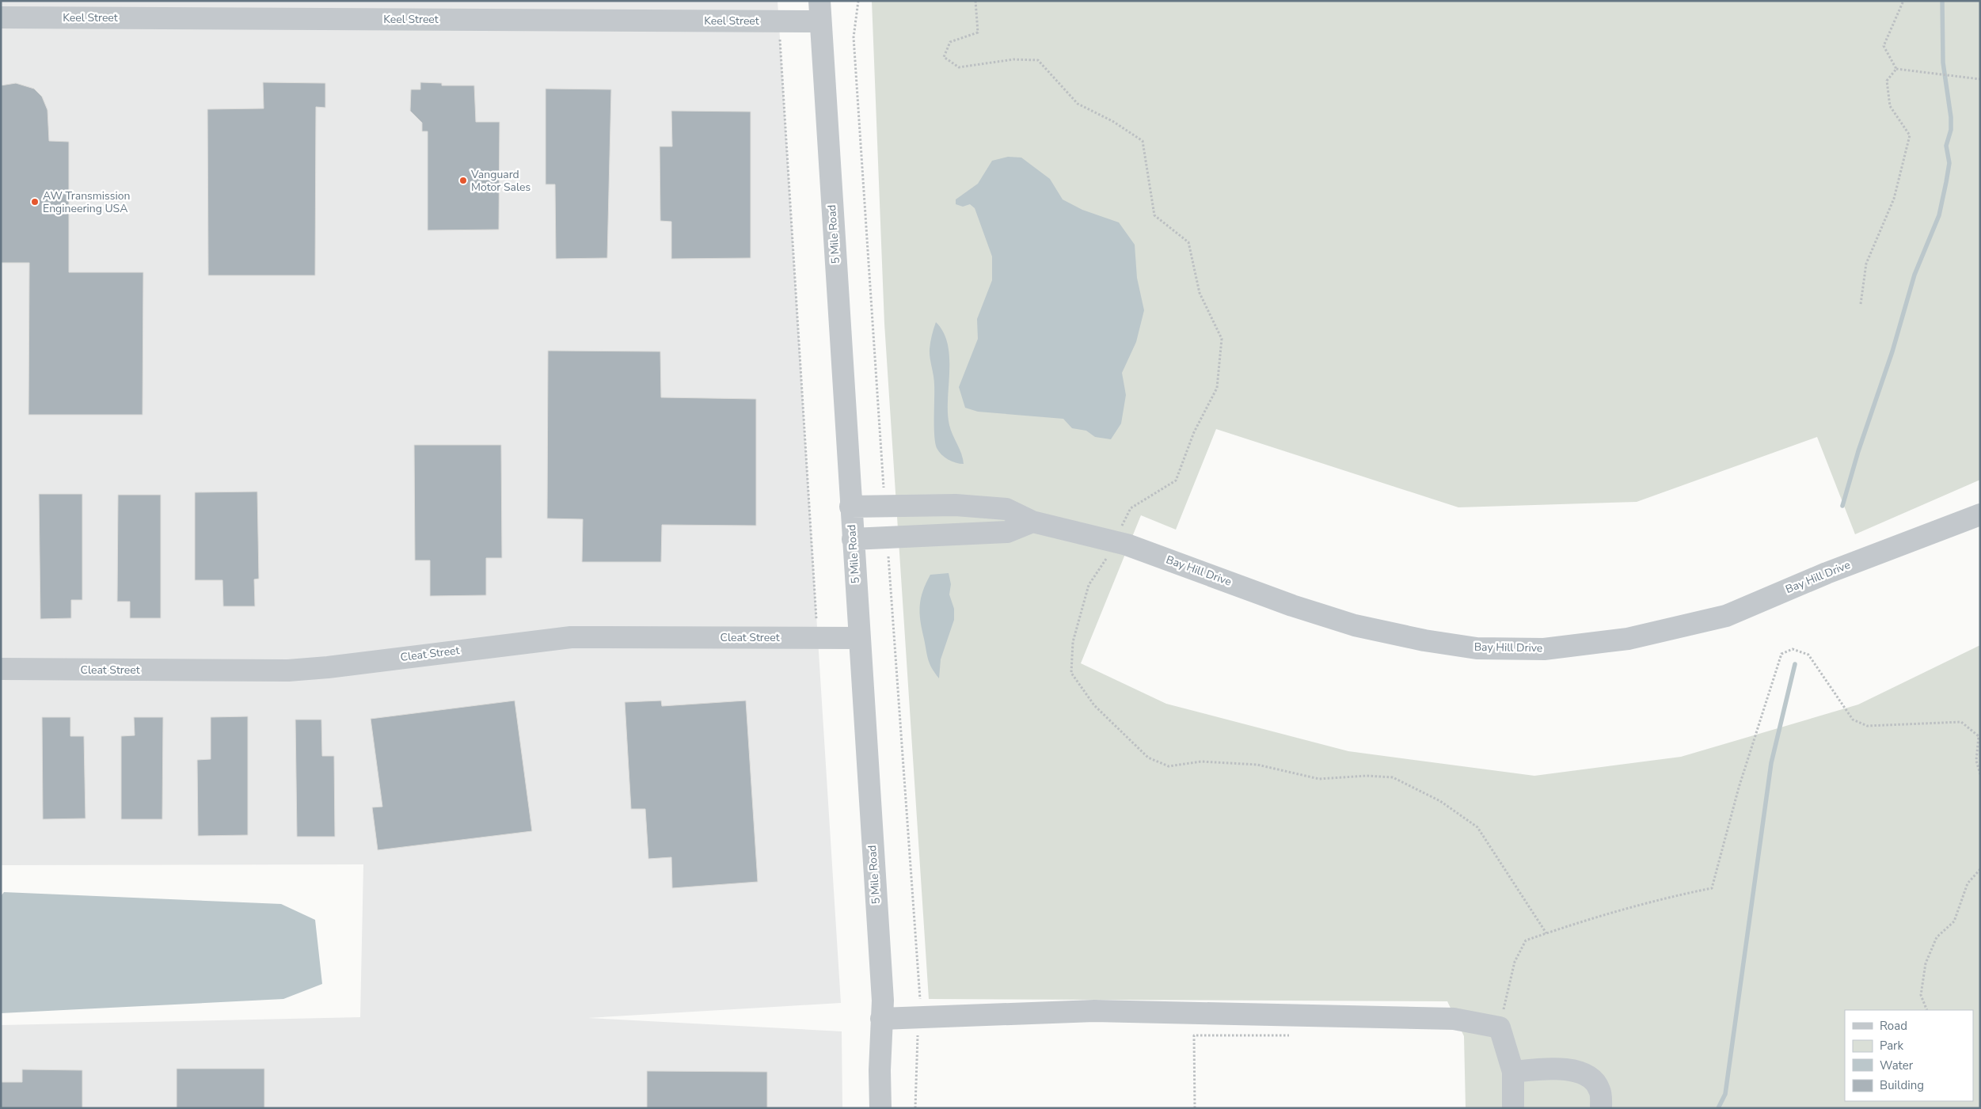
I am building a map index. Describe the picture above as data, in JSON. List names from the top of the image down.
{
  "streets": {
    "street": [
      "Keel Street",
      "5 Mile Road",
      "Bay Hill Drive",
      "Cleat Street"
    ]
  },
  "crossings": [
    ["Keel Street", "5 Mile Road"],
    ["5 Mile Road", "Bay Hill Drive"],
    ["5 Mile Road", "Cleat Street"]
  ],
  "places": ["Vanguard Motor Sales", "AW Transmission Engineering USA"],
  "legend": [
    "Road",
    "Park",
    "Water",
    "Building"
  ]
}
